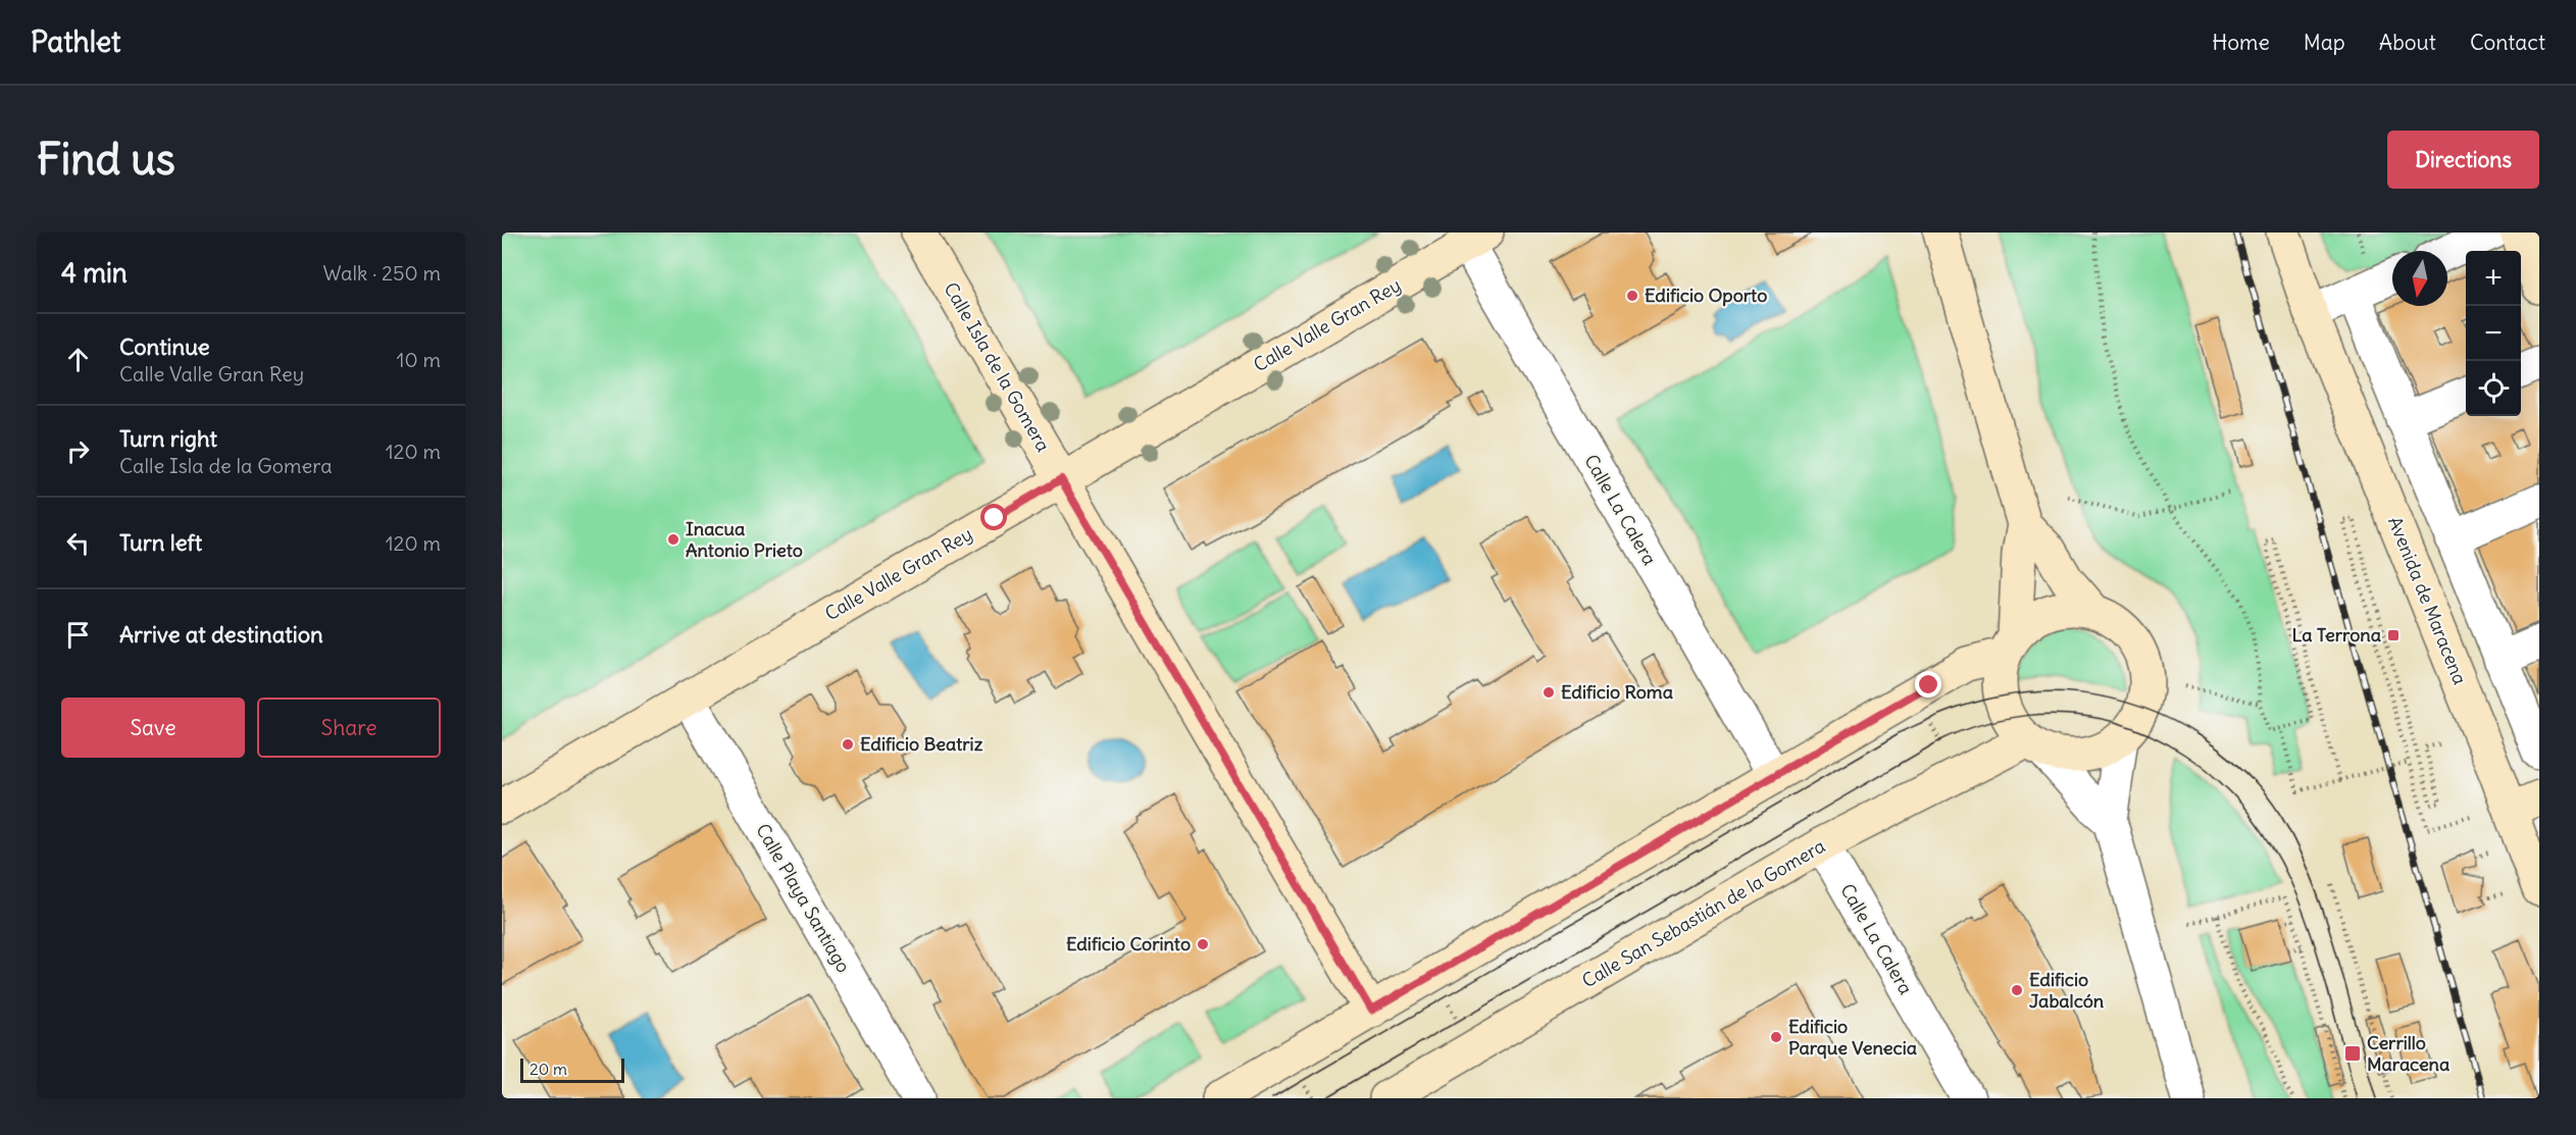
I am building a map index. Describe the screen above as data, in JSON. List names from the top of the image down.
{
  "streets": {
    "main road": [
      "Calle Valle Gran Rey",
      "Calle Isla de la Gomera",
      "Avenida de Maracena",
      "Calle San Sebastián de la Gomera"
    ],
    "street": ["Calle La Calera", "Calle Playa Santiago"]
  },
  "crossings": [
    ["Calle Valle Gran Rey", "Calle Isla de la Gomera"],
    ["Calle Valle Gran Rey", "Calle La Calera"],
    ["Calle Valle Gran Rey", "Calle Playa Santiago"],
    ["Calle La Calera", "Calle San Sebastián de la Gomera"]
  ],
  "places": {
    "other": [
      "Edificio Oporto",
      "Inacua Antonio Prieto",
      "Edificio Roma",
      "Edificio Beatriz",
      "Edificio Corinto",
      "Edificio Jabalcón",
      "Edificio Parque Venecia"
    ],
    "transit": ["La Terrona", "Cerrillo Maracena"]
  },
  "scale_bar": "20 m",
  "north": "bottom",
  "page": {
    "header": "Pathlet",
    "nav": [
      "Home",
      "Map",
      "About",
      "Contact"
    ],
    "buttons": [
      "Directions",
      ["Save", "Share"]
    ],
    "title": "Find us",
    "heading": ["4 min", "Walk · 250 m"],
    "map_buttons": ["+", "−"],
    "list": [
      ["Continue", "Calle Valle Gran Rey", "10 m"],
      ["Turn right", "Calle Isla de la Gomera", "120 m"],
      ["Turn left", "120 m"],
      "Arrive at destination"
    ],
    "scale": "20 m"
  }
}
